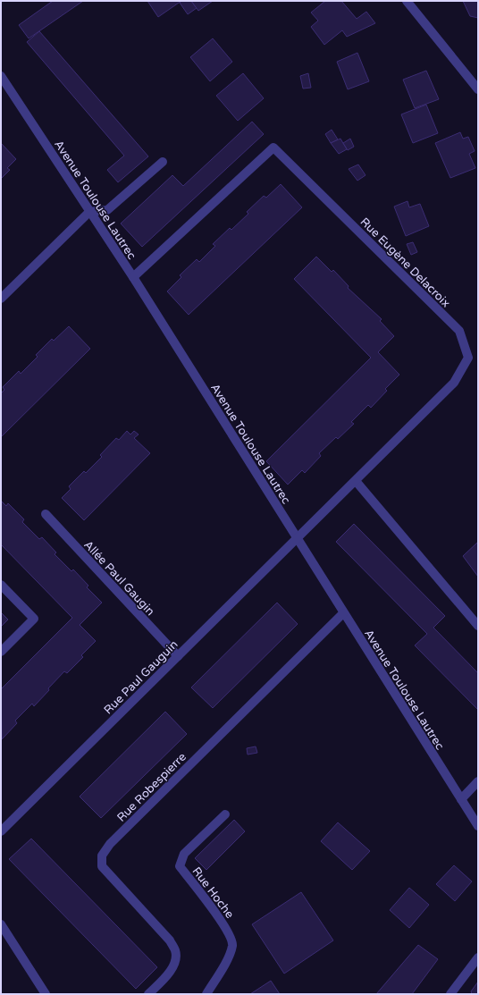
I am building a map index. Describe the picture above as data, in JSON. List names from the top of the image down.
{
  "streets": {
    "street": [
      "Avenue Toulouse Lautrec",
      "Rue Eugène Delacroix",
      "Allée Paul Gaugin",
      "Rue Paul Gauguin",
      "Rue Robespierre",
      "Rue Hoche"
    ]
  },
  "crossings": [
    ["Avenue Toulouse Lautrec", "Rue Eugène Delacroix"],
    ["Avenue Toulouse Lautrec", "Rue Paul Gauguin"],
    ["Avenue Toulouse Lautrec", "Rue Robespierre"],
    ["Rue Eugène Delacroix", "Rue Paul Gauguin"],
    ["Allée Paul Gaugin", "Rue Paul Gauguin"]
  ]
}
